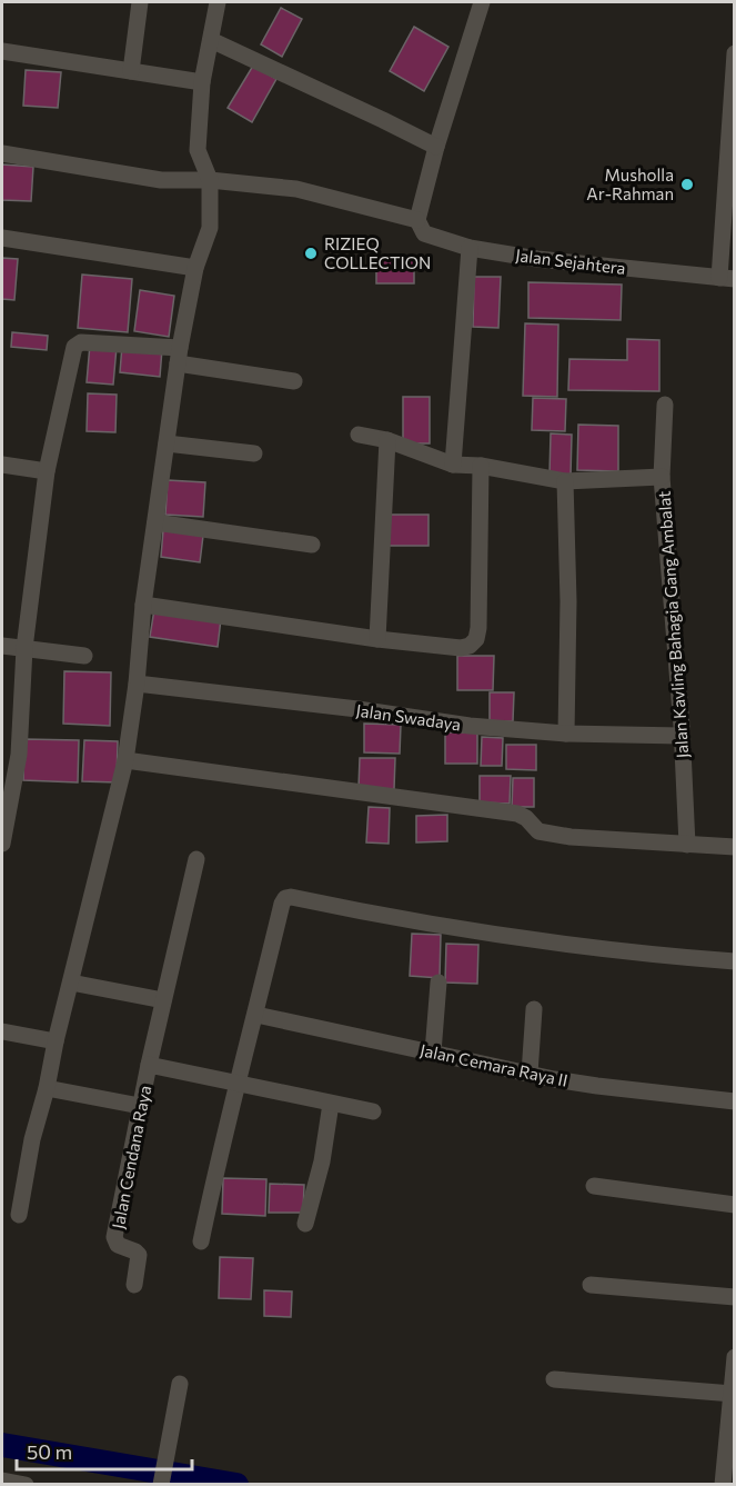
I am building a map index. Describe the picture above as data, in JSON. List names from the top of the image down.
{
  "streets": {
    "street": [
      "Jalan Sejahtera",
      "Jalan Kavling Bahagia Gang Ambalat",
      "Jalan Swadaya",
      "Jalan Cemara Raya II",
      "Jalan Cendana Raya"
    ]
  },
  "crossings": [
    ["Jalan Kavling Bahagia Gang Ambalat", "Jalan Swadaya"]
  ],
  "places": ["Musholla Ar-Rahman", "RIZIEQ COLLECTION"],
  "scale_bar": "50 m"
}
